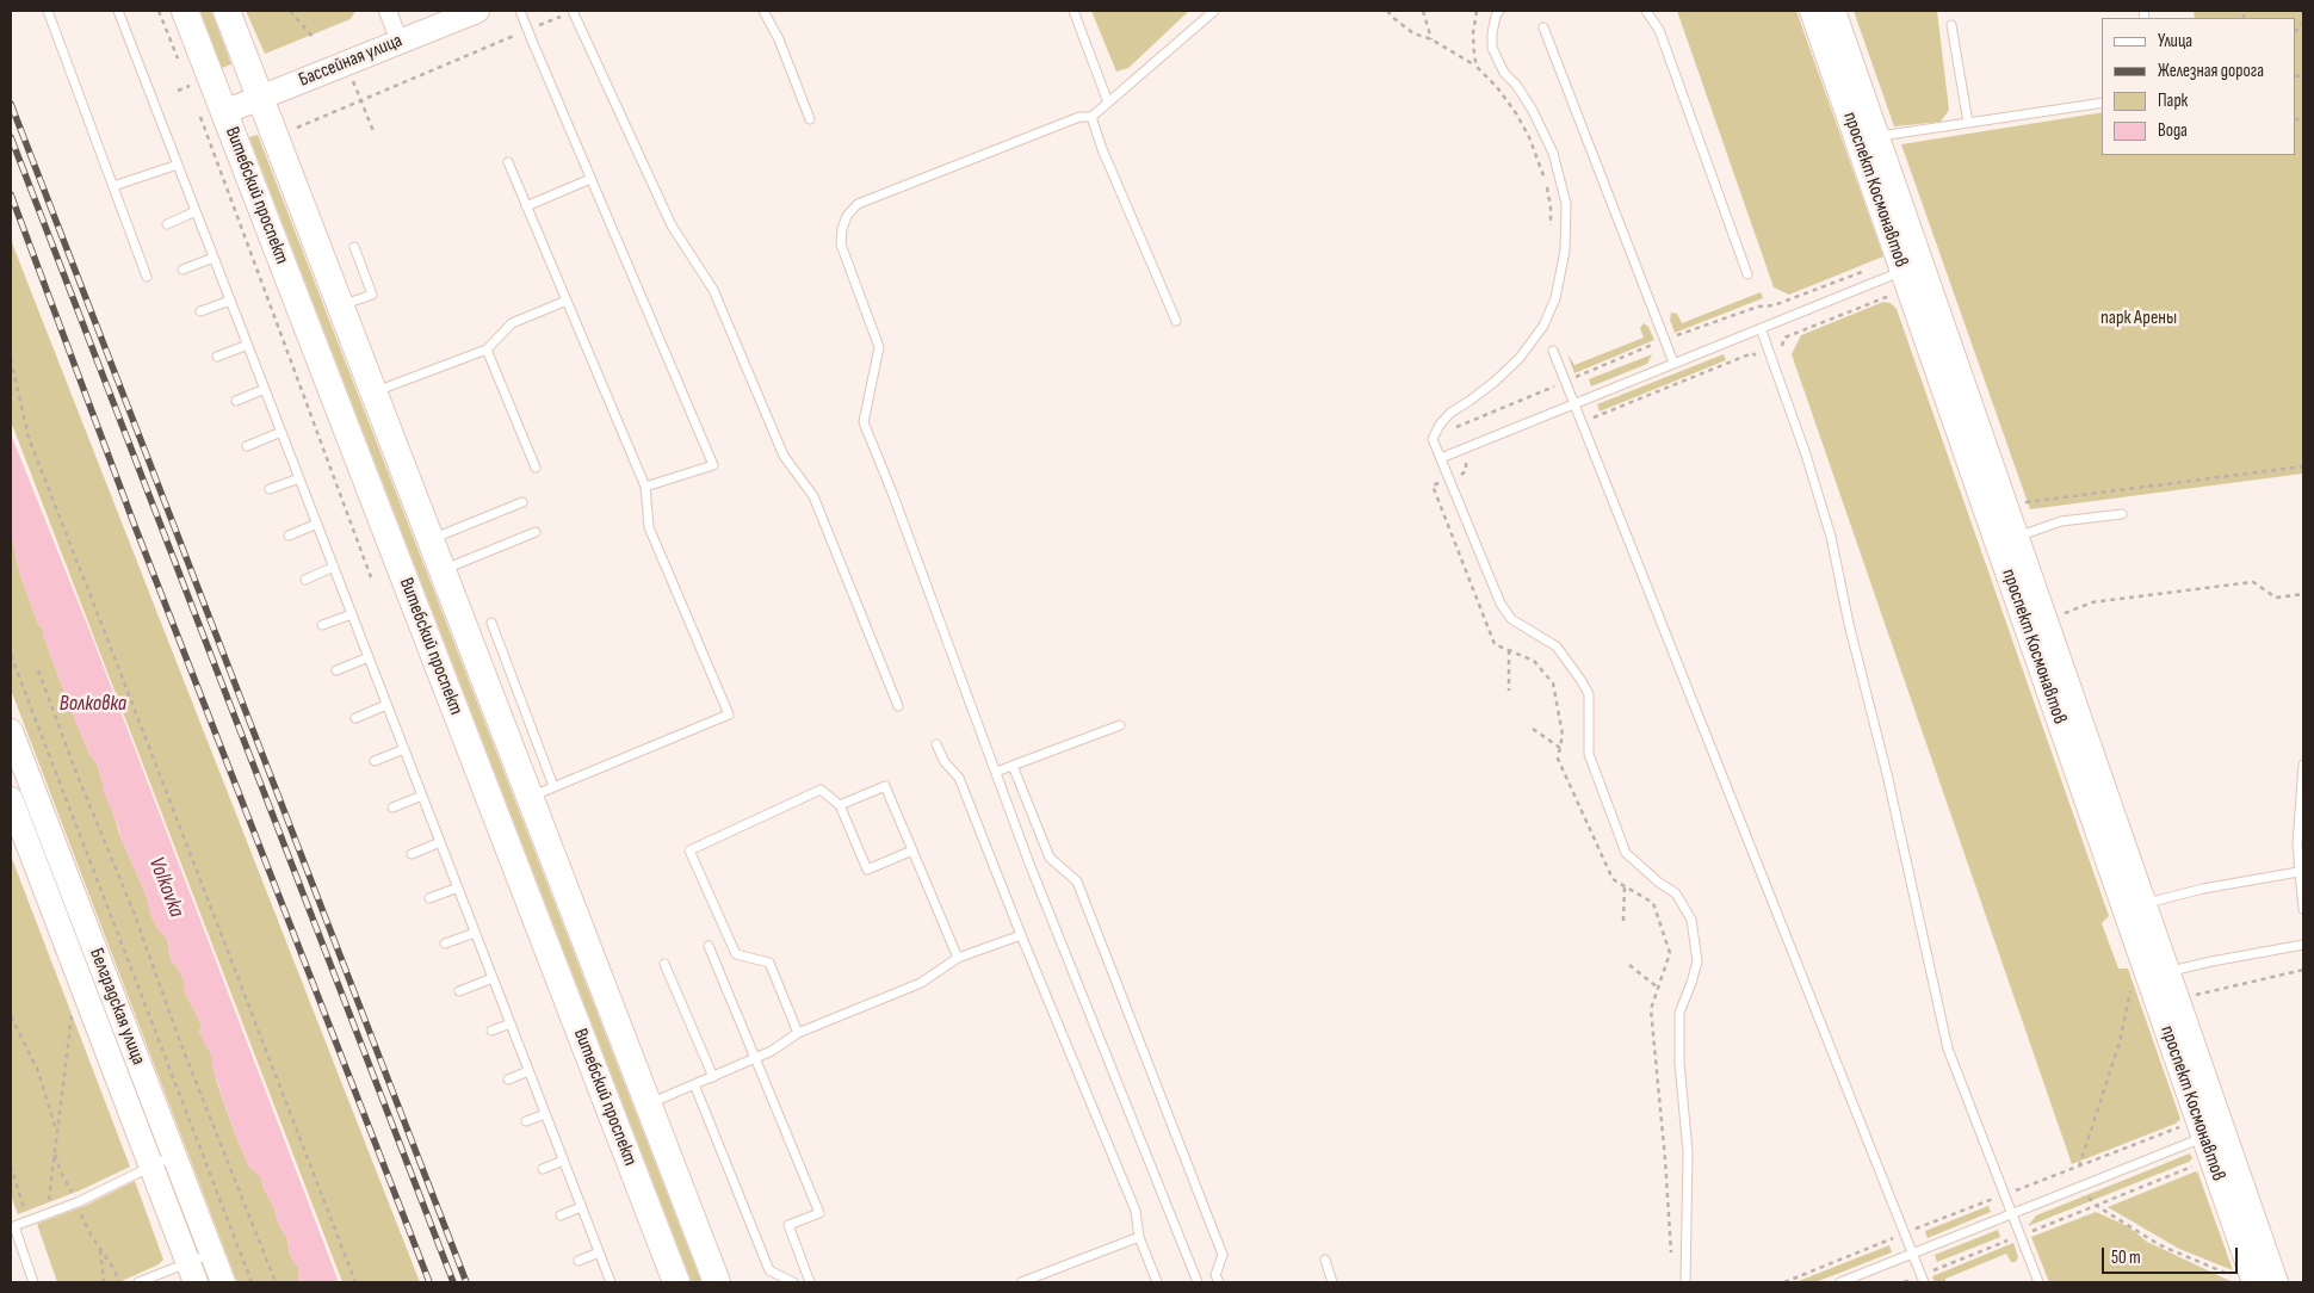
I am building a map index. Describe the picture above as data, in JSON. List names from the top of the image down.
{
  "streets": {
    "main road": ["Витебский проспект"],
    "street": ["Бассейная улица", "проспект Космонавтов", "Белградская улица"]
  },
  "crossings": [
    ["Бассейная улица", "Витебский проспект"]
  ],
  "water": ["Волковка", "Volkovka"],
  "parks": ["парк Арены"],
  "legend": [
    "Улица",
    "Железная дорога",
    "Парк",
    "Вода"
  ],
  "scale_bar": "50 m"
}
